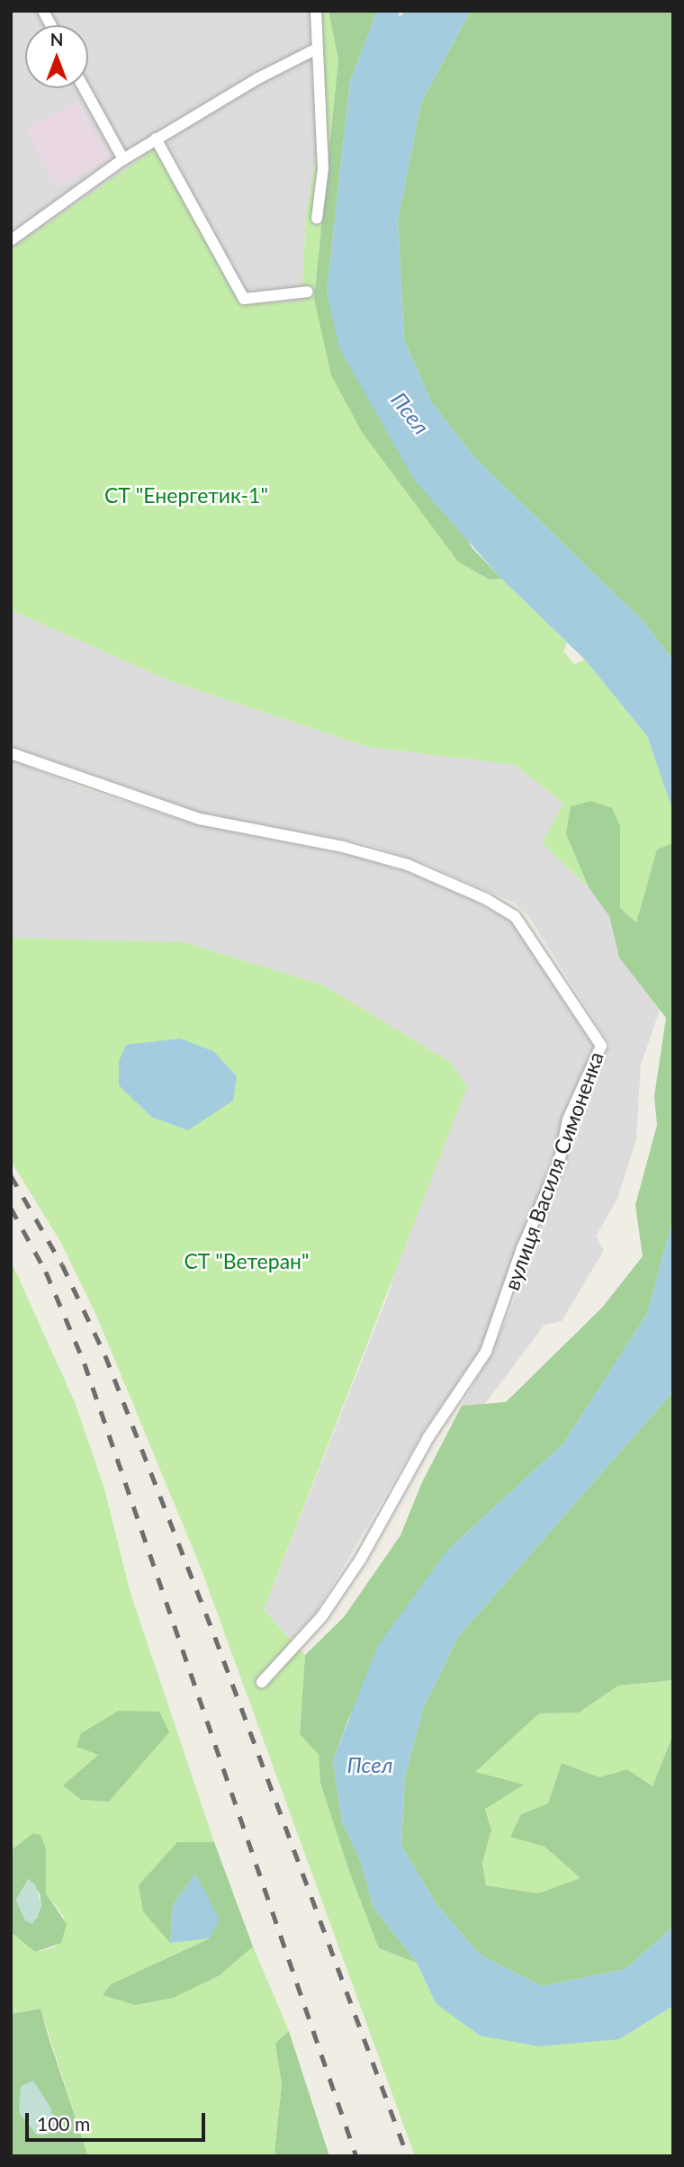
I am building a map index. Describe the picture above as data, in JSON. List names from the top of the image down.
{
  "streets": {
    "street": ["вулиця Василя Симоненка"]
  },
  "water": ["Псел"],
  "parks": ["СТ \"Енергетик-1\"", "СТ \"Ветеран\""],
  "scale_bar": "100 m",
  "north": "top"
}
